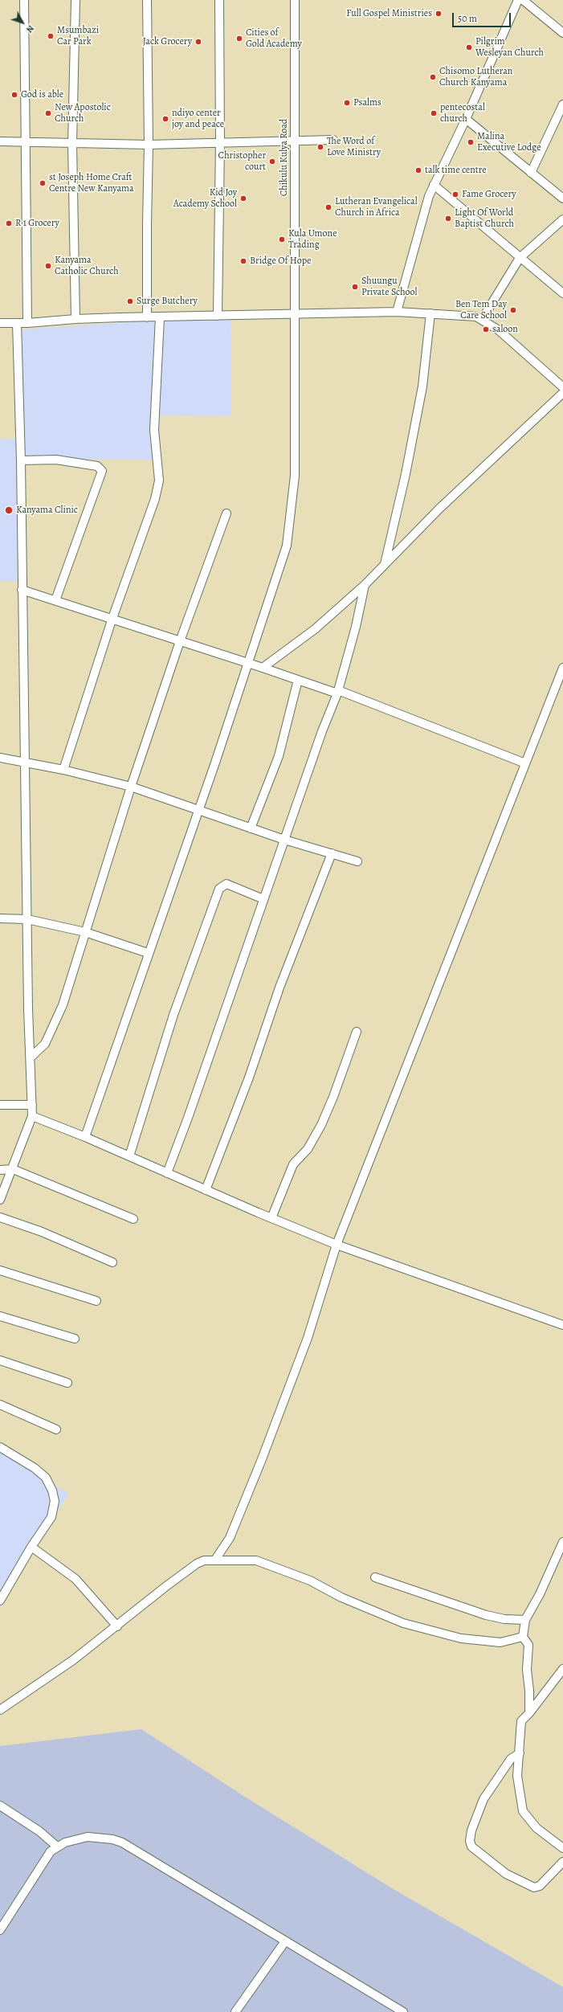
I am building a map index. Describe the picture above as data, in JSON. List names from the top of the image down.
{
  "streets": {
    "street": ["Chikulu Kulya Road"]
  },
  "places": [
    "Full Gospel Ministries",
    "Msumbazi Car Park",
    "Cities of Gold Academy",
    "Jack Grocery",
    "Pilgrim Wesleyan Church",
    "Chisomo Lutheran Church Kanyama",
    "God is able",
    "Psalms",
    "New Apostolic Church",
    "pentecostal church",
    "ndiyo center joy and peace",
    "Malina Executive Lodge",
    "The Word of Love Ministry",
    "Christopher court",
    "talk time centre",
    "st Joseph Home Craft Centre New Kanyama",
    "Fame Grocery",
    "Kid Joy Academy School",
    "Lutheran Evangelical Church in Africa",
    "Light Of World Baptist Church",
    "R 1 Grocery",
    "Kula Umone Trading",
    "Bridge Of Hope",
    "Kanyama Catholic Church",
    "Shuungu Private School",
    "Surge Butchery",
    "Ben Tem Day Care School",
    "saloon",
    "Kanyama Clinic"
  ],
  "scale_bar": "50 m",
  "north": "bottom right"
}
